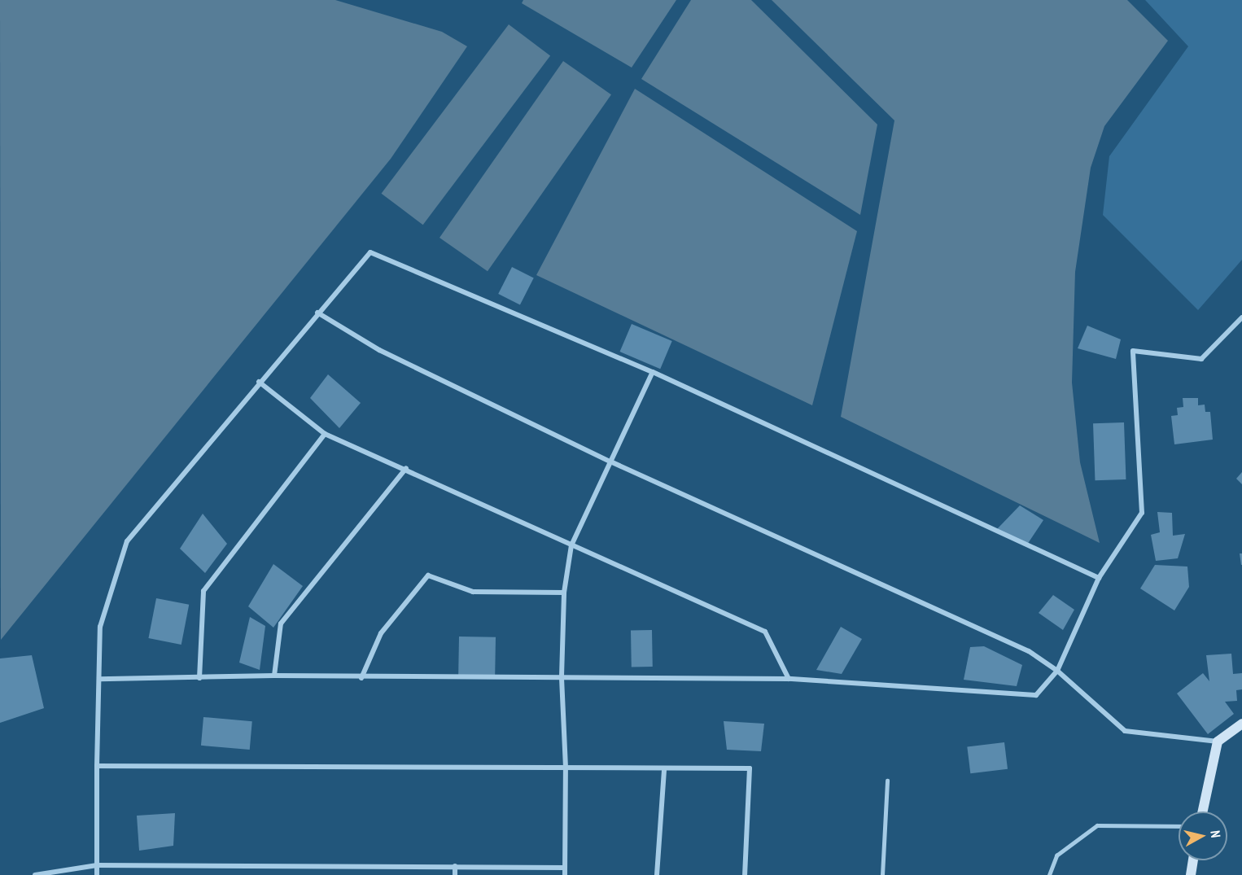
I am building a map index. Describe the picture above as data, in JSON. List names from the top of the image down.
{
  "north": "right"
}
